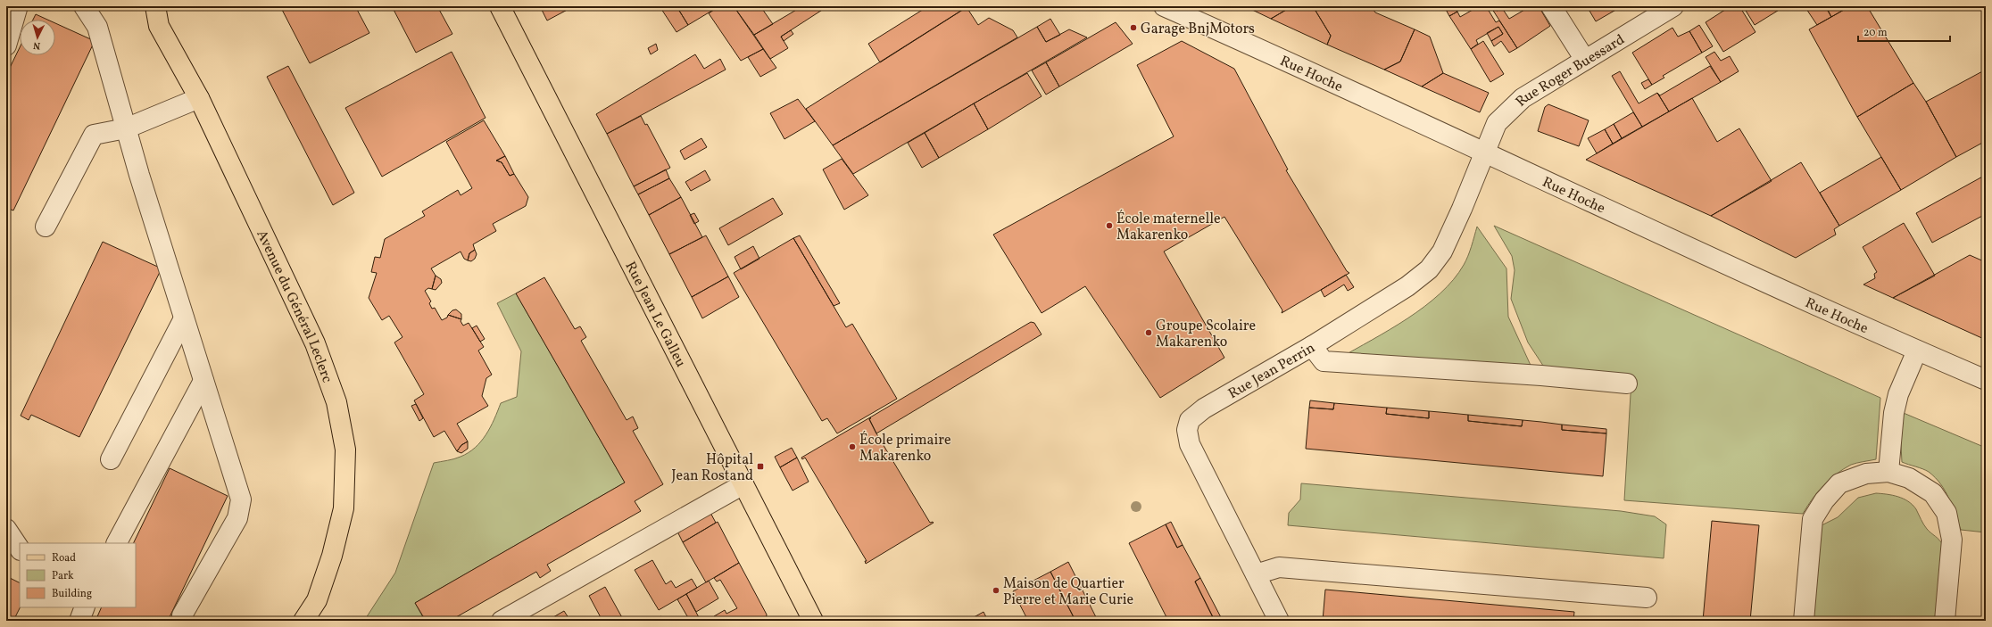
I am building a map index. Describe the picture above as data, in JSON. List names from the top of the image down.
{
  "streets": {
    "main road": ["Avenue du Général Leclerc", "Rue Jean Le Galleu"],
    "street": ["Rue Roger Buessard", "Rue Hoche", "Rue Jean Perrin"]
  },
  "crossings": [
    ["Rue Roger Buessard", "Rue Hoche"],
    ["Rue Roger Buessard", "Rue Jean Perrin"],
    ["Rue Hoche", "Rue Jean Perrin"]
  ],
  "places": {
    "other": [
      "Garage BnjMotors",
      "École maternelle Makarenko",
      "Groupe Scolaire Makarenko",
      "École primaire Makarenko",
      "Maison de Quartier Pierre et Marie Curie"
    ],
    "transit": ["Hôpital Jean Rostand"]
  },
  "legend": ["Road", "Park", "Building"],
  "scale_bar": "20 m",
  "north": "bottom"
}
